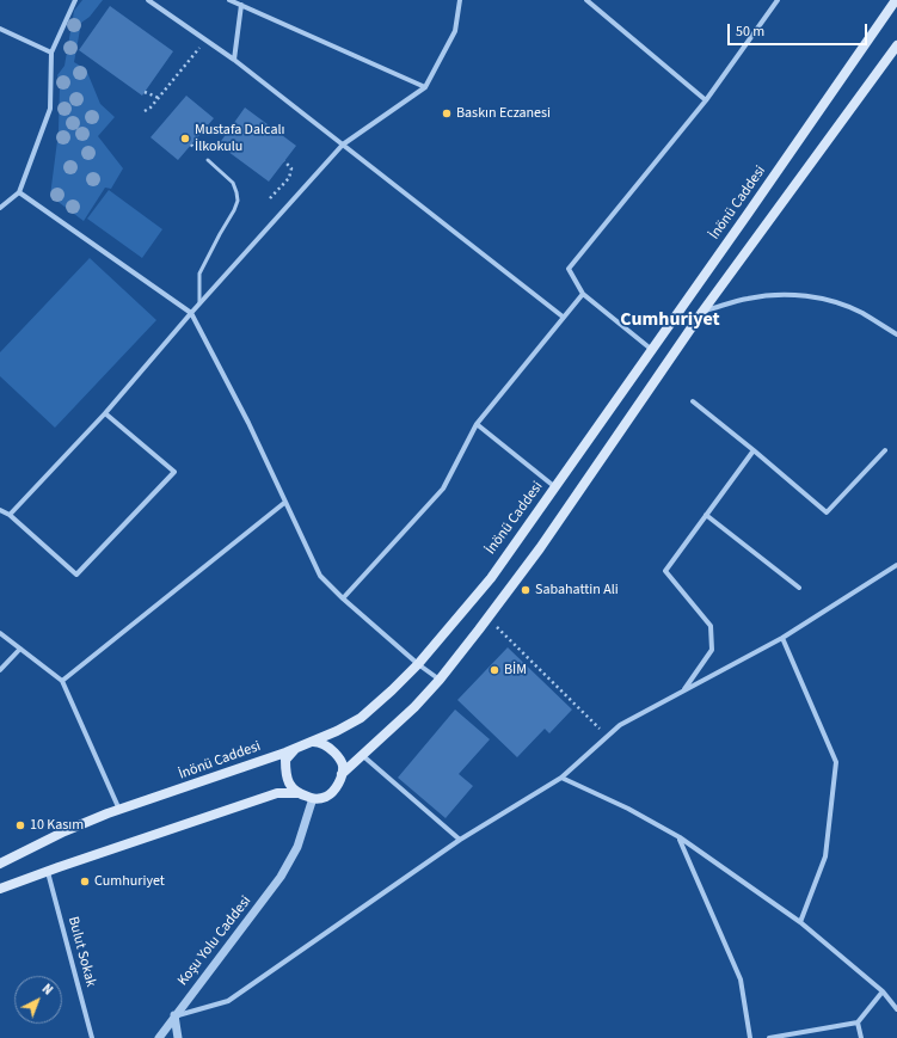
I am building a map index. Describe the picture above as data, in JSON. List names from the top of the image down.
{
  "streets": {
    "main road": ["İnönü Caddesi"],
    "street": ["Koşu Yolu Caddesi", "Bulut Sokak"]
  },
  "crossings": [
    ["İnönü Caddesi", "Koşu Yolu Caddesi"]
  ],
  "districts": ["Cumhuriyet"],
  "places": [
    "Baskın Eczanesi",
    "Mustafa Dalcalı İlkokulu",
    "Sabahattin Ali",
    "BİM",
    "10 Kasım",
    "Cumhuriyet"
  ],
  "scale_bar": "50 m",
  "north": "top right"
}
